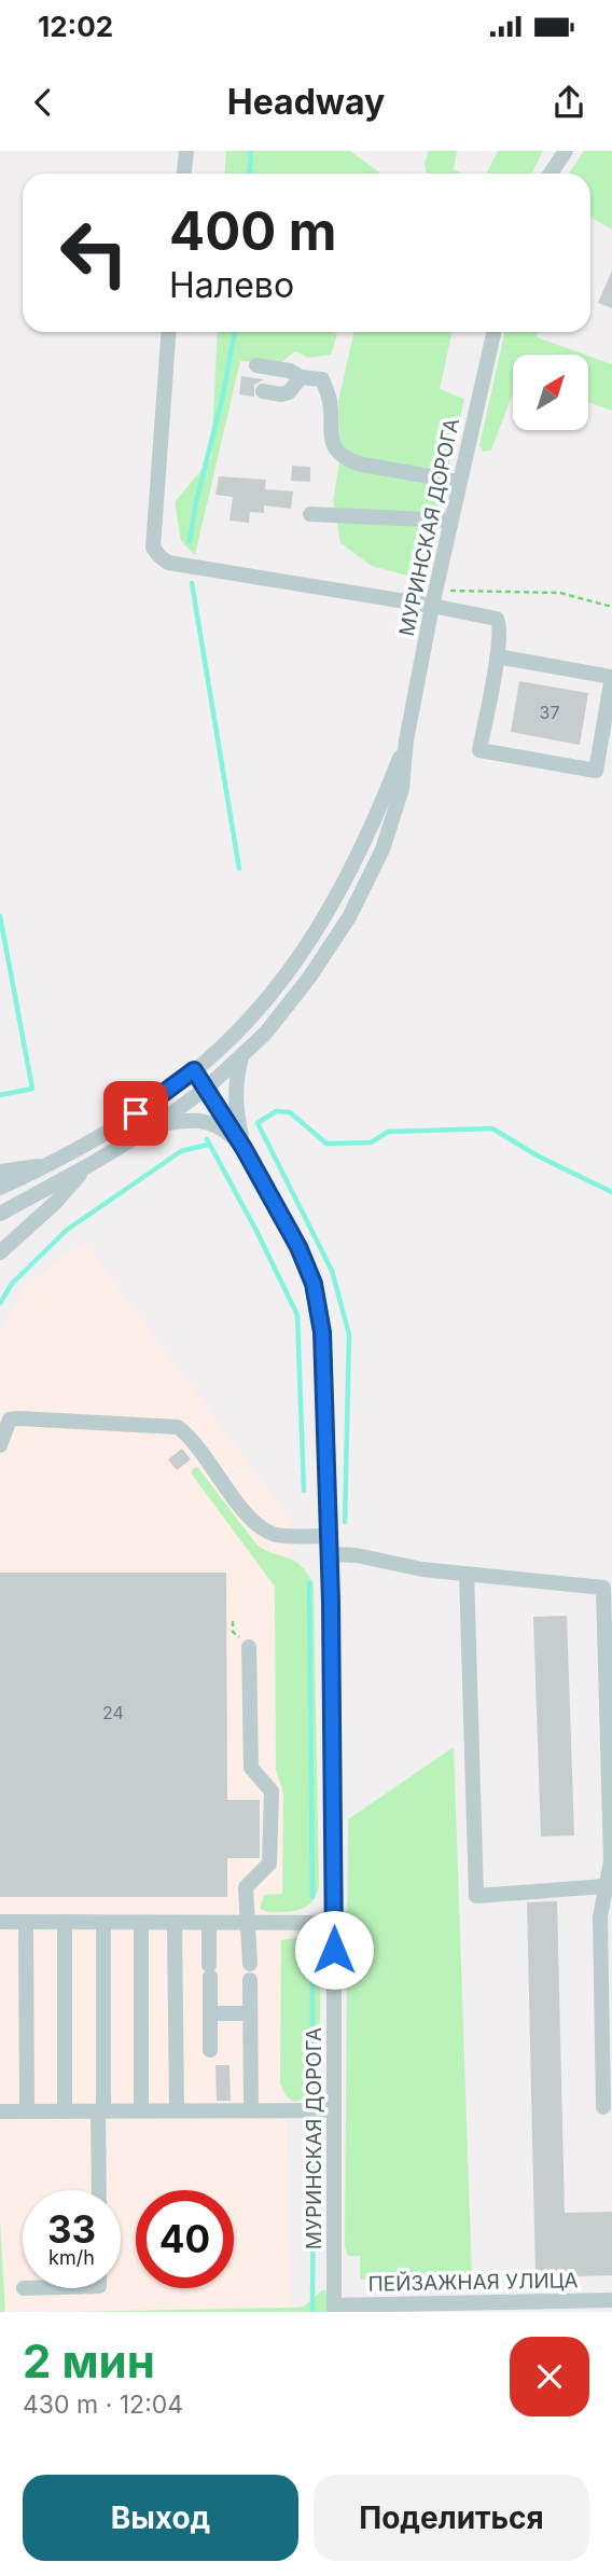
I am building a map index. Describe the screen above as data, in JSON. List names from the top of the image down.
{
  "streets": {
    "street": ["МУРИНСКАЯ ДОРОГА", "ПЕЙЗАЖНАЯ УЛИЦА"]
  },
  "crossings": [
    ["МУРИНСКАЯ ДОРОГА", "ПЕЙЗАЖНАЯ УЛИЦА"]
  ],
  "house_numbers": ["37", "24"],
  "north": "top right",
  "page": {
    "status": "12:02",
    "header": "Headway",
    "turn": ["400 m", "Налево"],
    "speed": "33 km/h",
    "limit": "40",
    "heading": ["2 мин", "430 m · 12:04"],
    "buttons": ["Выход", "Поделиться"]
  }
}
